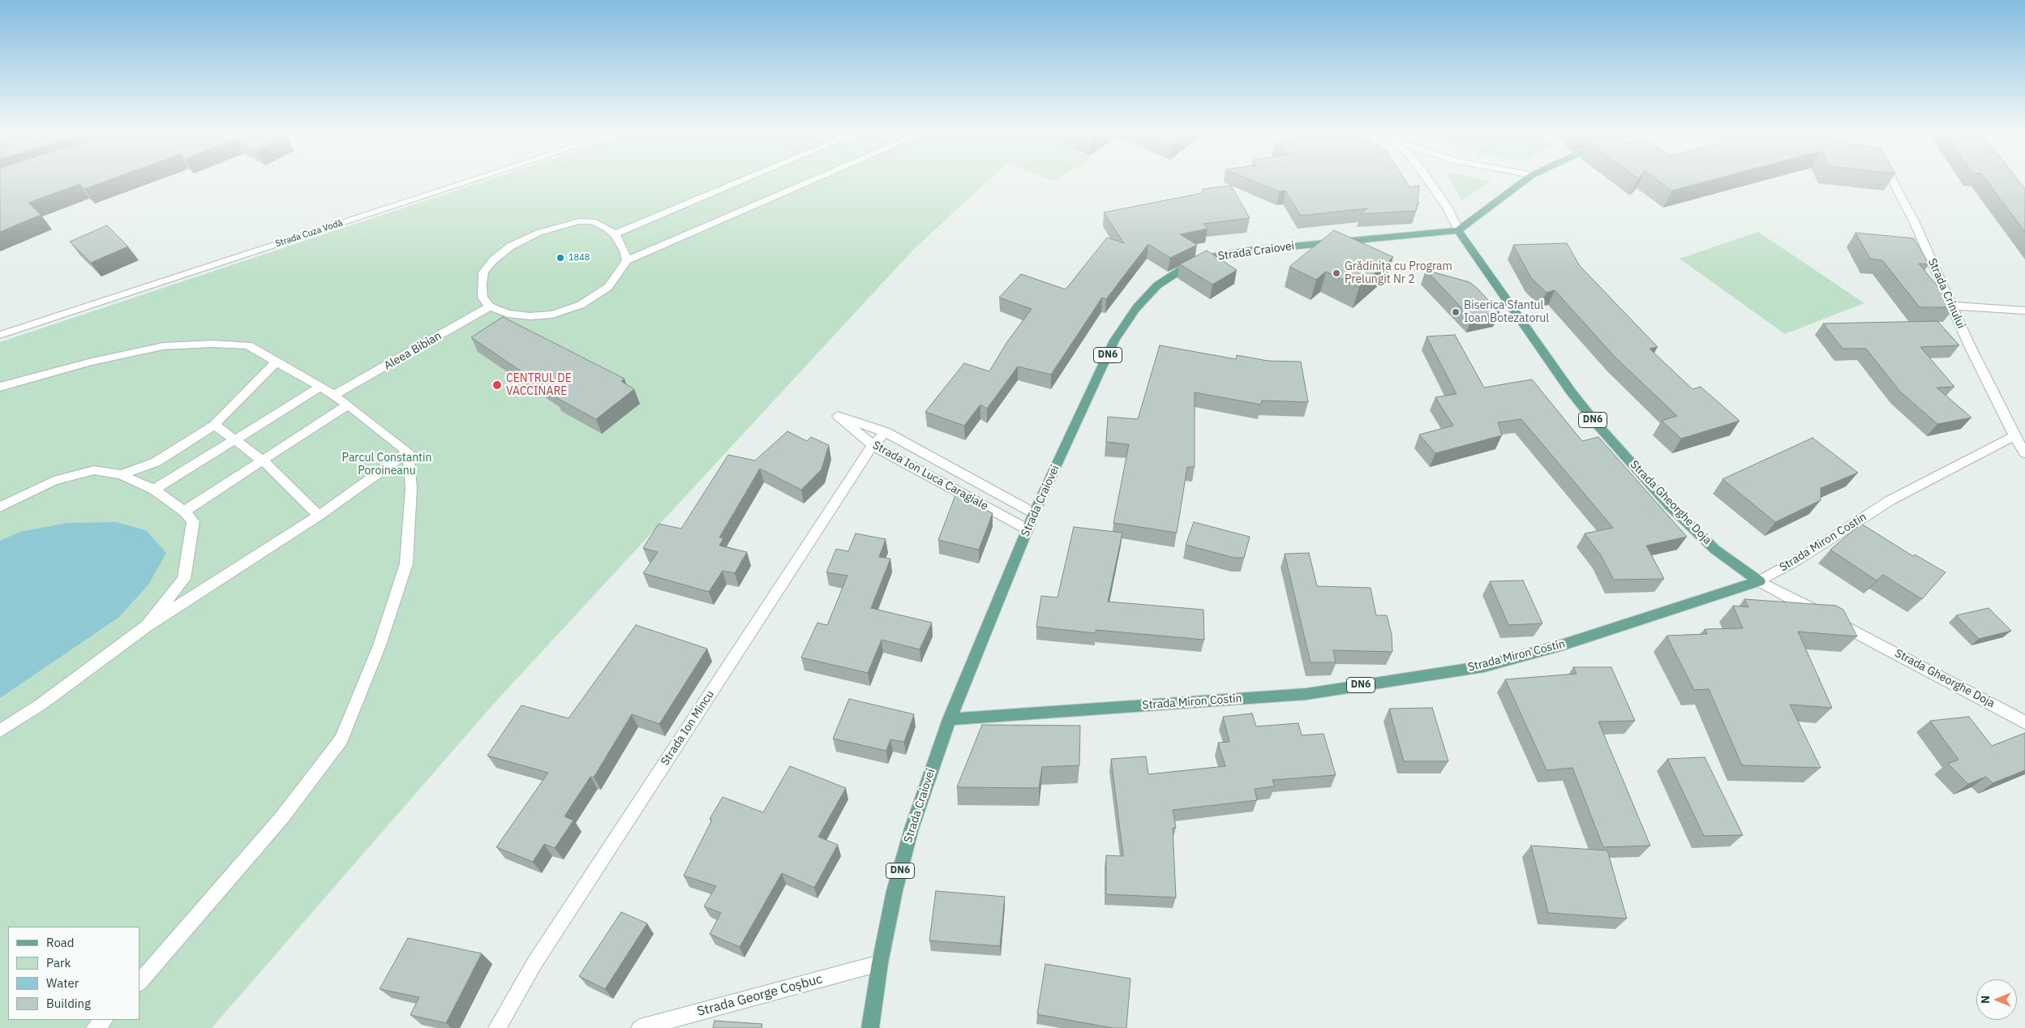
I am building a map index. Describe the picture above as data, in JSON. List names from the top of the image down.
{
  "streets": {
    "main road": [
      "Strada Craiovei",
      "DN6",
      "Strada Gheorghe Doja",
      "Strada Miron Costin"
    ],
    "street": [
      "Strada Cuza Vodă",
      "Strada Crinului",
      "Aleea Bibian",
      "Strada Ion Luca Caragiale",
      "Strada Ion Mincu",
      "Strada George Coșbuc"
    ]
  },
  "crossings": [
    ["Strada Craiovei", "Strada Ion Luca Caragiale"],
    ["Strada Craiovei", "Strada Gheorghe Doja"],
    ["Strada Craiovei", "Strada Miron Costin"],
    ["Strada Craiovei", "Strada George Coșbuc"],
    ["Strada Crinului", "Strada Miron Costin"],
    ["Strada Ion Luca Caragiale", "Strada Ion Mincu"],
    ["Strada Gheorghe Doja", "Strada Miron Costin"]
  ],
  "parks": ["Parcul Constantin Poroineanu"],
  "places": [
    "1848",
    "Grădinița cu Program Prelungit Nr 2",
    "Biserica Sfantul Ioan Botezatorul",
    "CENTRUL DE VACCINARE"
  ],
  "legend": [
    "Road",
    "Park",
    "Water",
    "Building"
  ],
  "north": "left"
}
